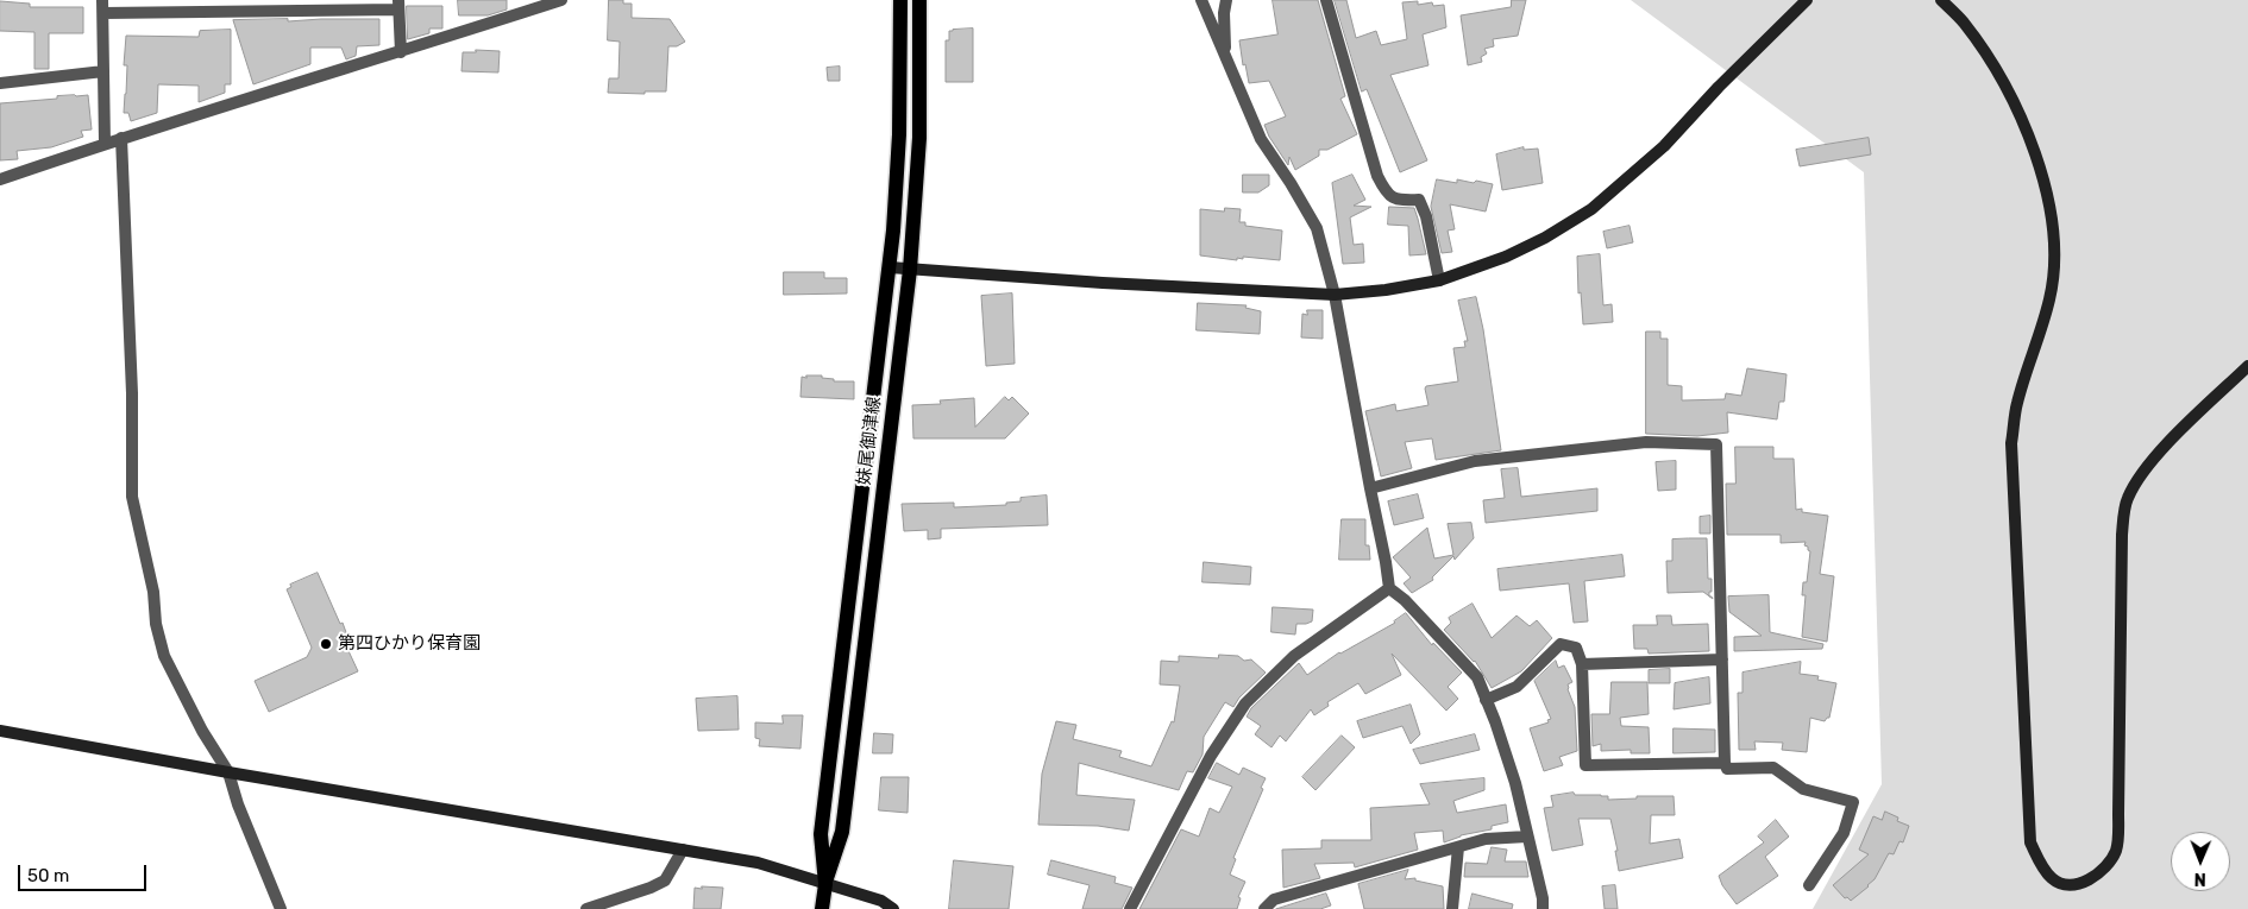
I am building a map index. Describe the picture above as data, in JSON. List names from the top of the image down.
{
  "streets": {
    "main road": ["妹尾御津線"]
  },
  "places": ["第四ひかり保育園"],
  "scale_bar": "50 m",
  "north": "bottom"
}
